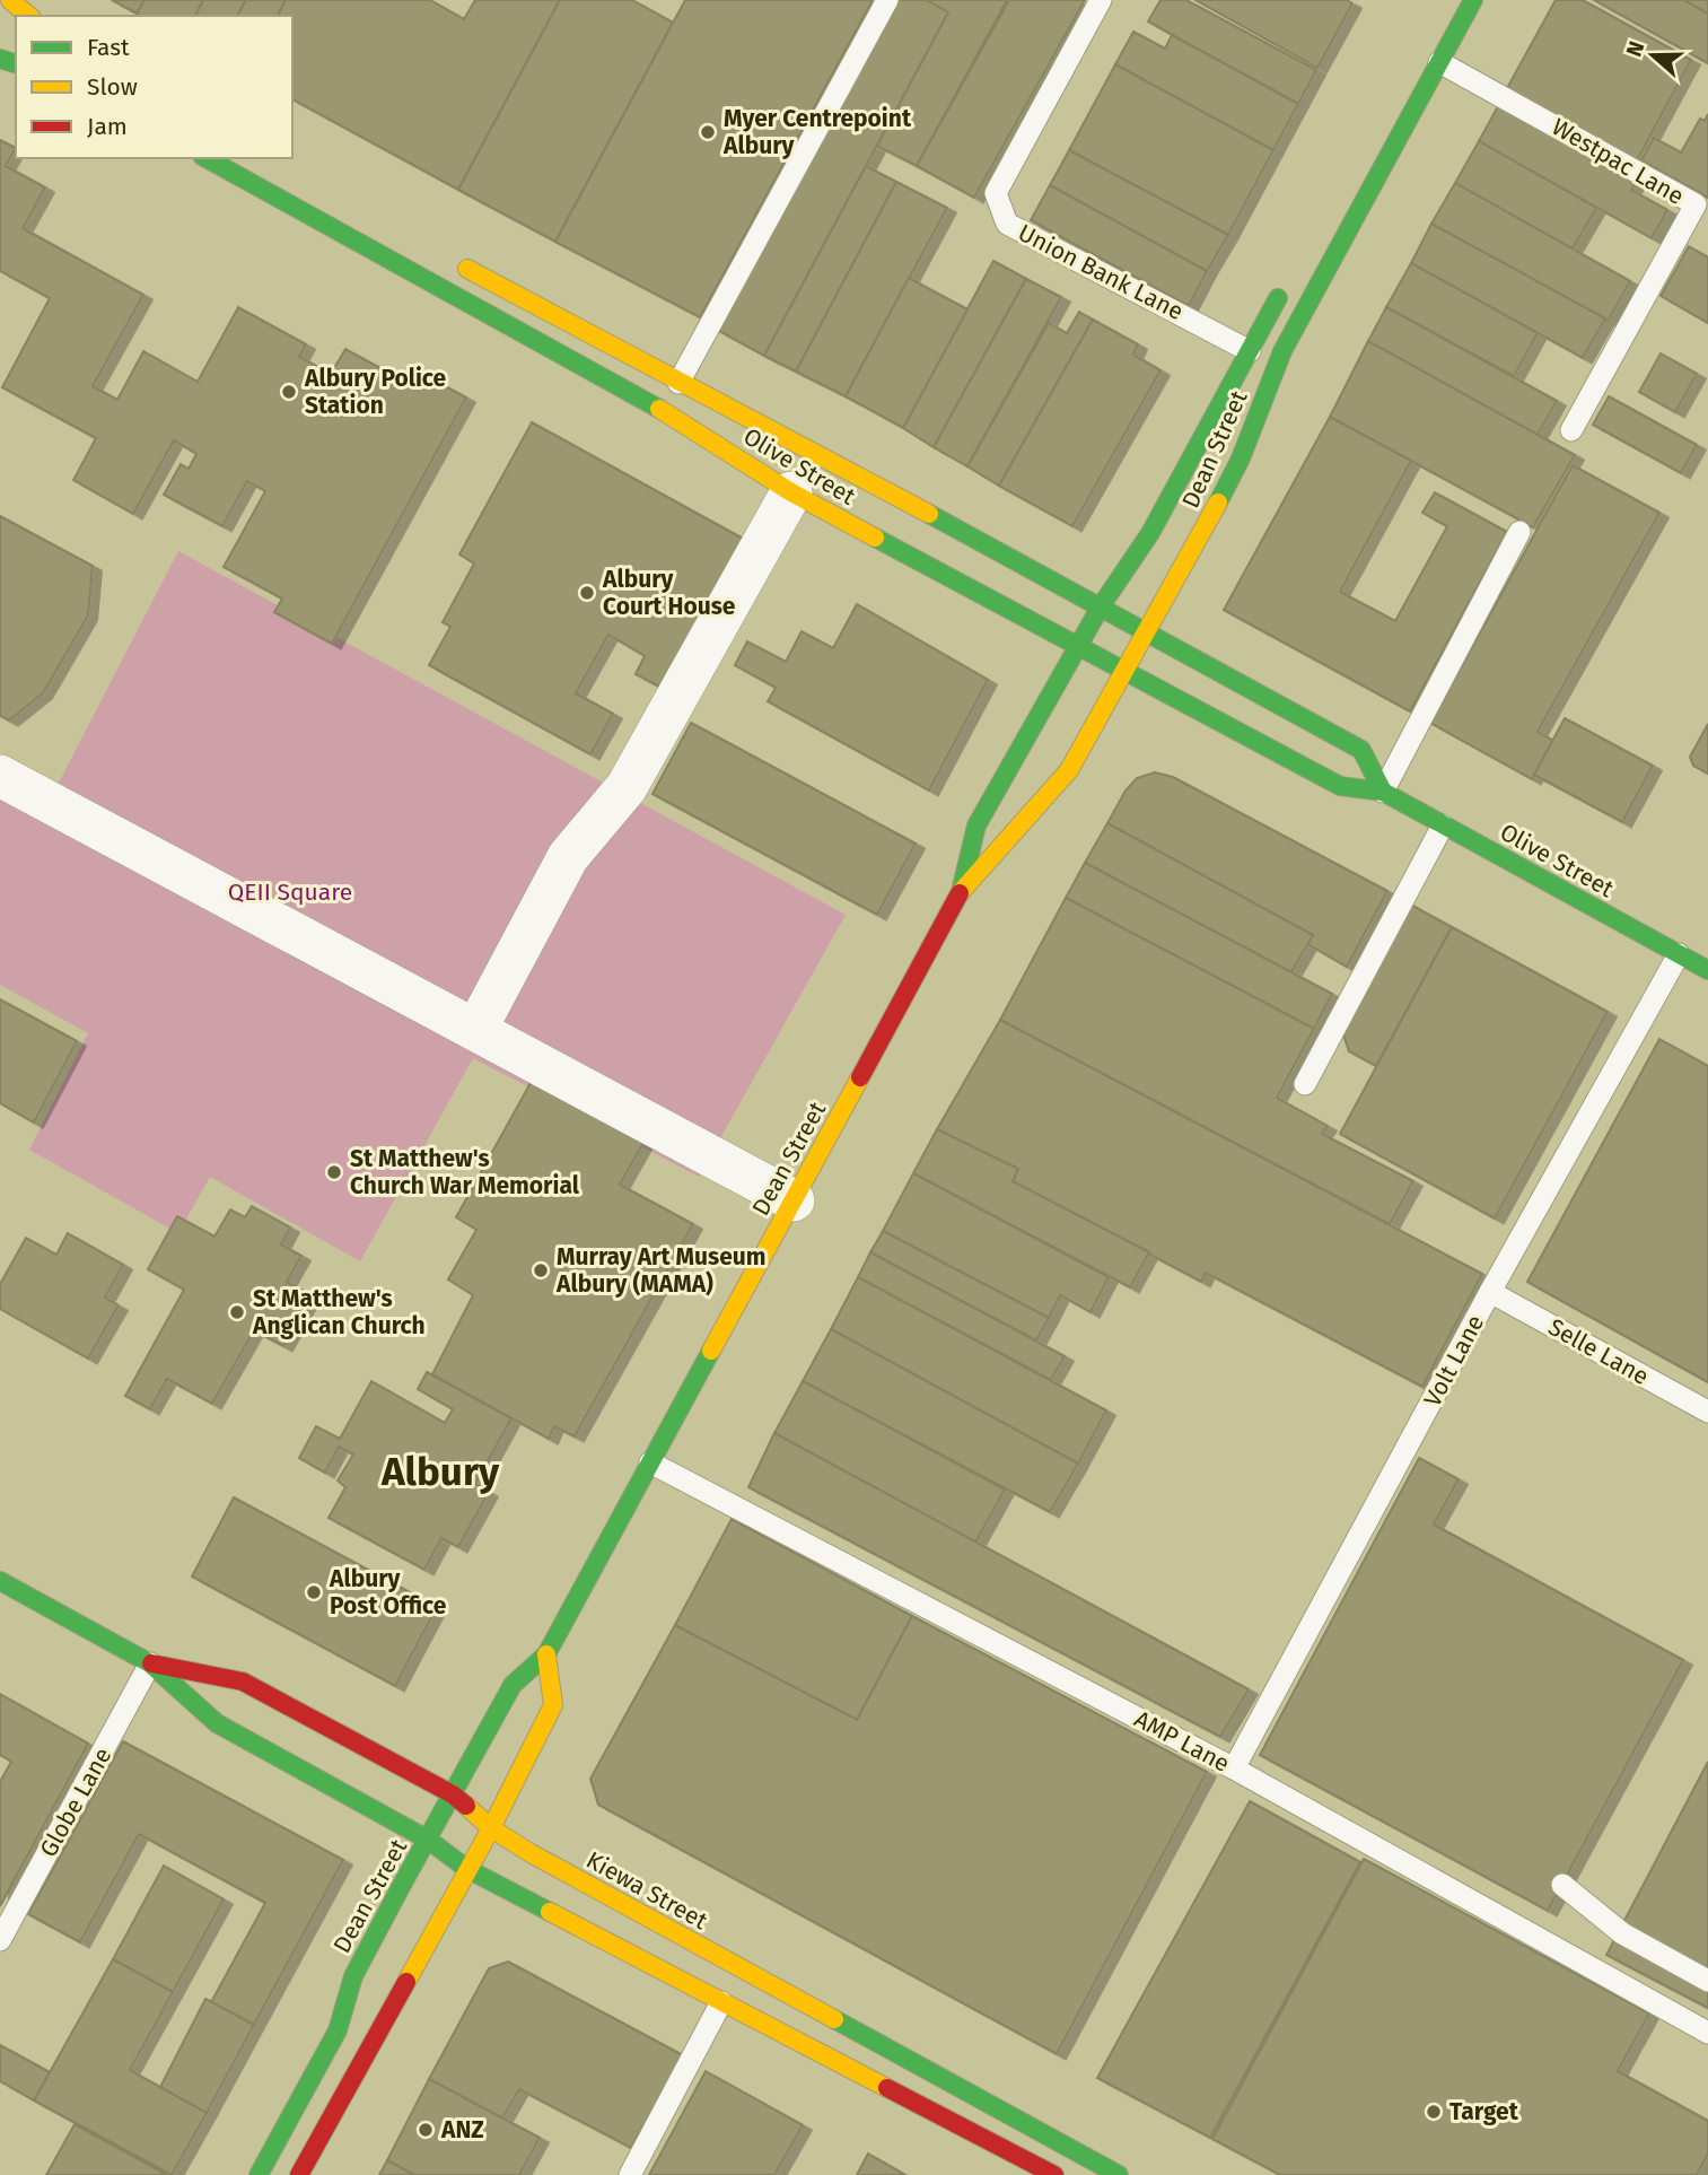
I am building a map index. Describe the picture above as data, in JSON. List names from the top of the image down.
{
  "streets": {
    "street": ["Dean Street", "Olive Street", "Kiewa Street"],
    "lane": [
      "Westpac Lane",
      "Union Bank Lane",
      "Selle Lane",
      "Volt Lane",
      "AMP Lane",
      "Globe Lane"
    ]
  },
  "crossings": [
    ["Westpac Lane", "Dean Street"],
    ["Union Bank Lane", "Dean Street"],
    ["Dean Street", "Olive Street"],
    ["Dean Street", "AMP Lane"],
    ["Dean Street", "Kiewa Street"],
    ["Olive Street", "Volt Lane"],
    ["Selle Lane", "Volt Lane"],
    ["Volt Lane", "AMP Lane"],
    ["Globe Lane", "Kiewa Street"]
  ],
  "districts": ["Albury"],
  "parks": ["QEII Square"],
  "places": [
    "Myer Centrepoint Albury",
    "Albury Police Station",
    "Albury Court House",
    "St Matthew's Church War Memorial",
    "Murray Art Museum Albury (MAMA)",
    "St Matthew's Anglican Church",
    "Albury Post Office",
    "Target",
    "ANZ"
  ],
  "legend": ["Fast", "Slow", "Jam"],
  "north": "left"
}
